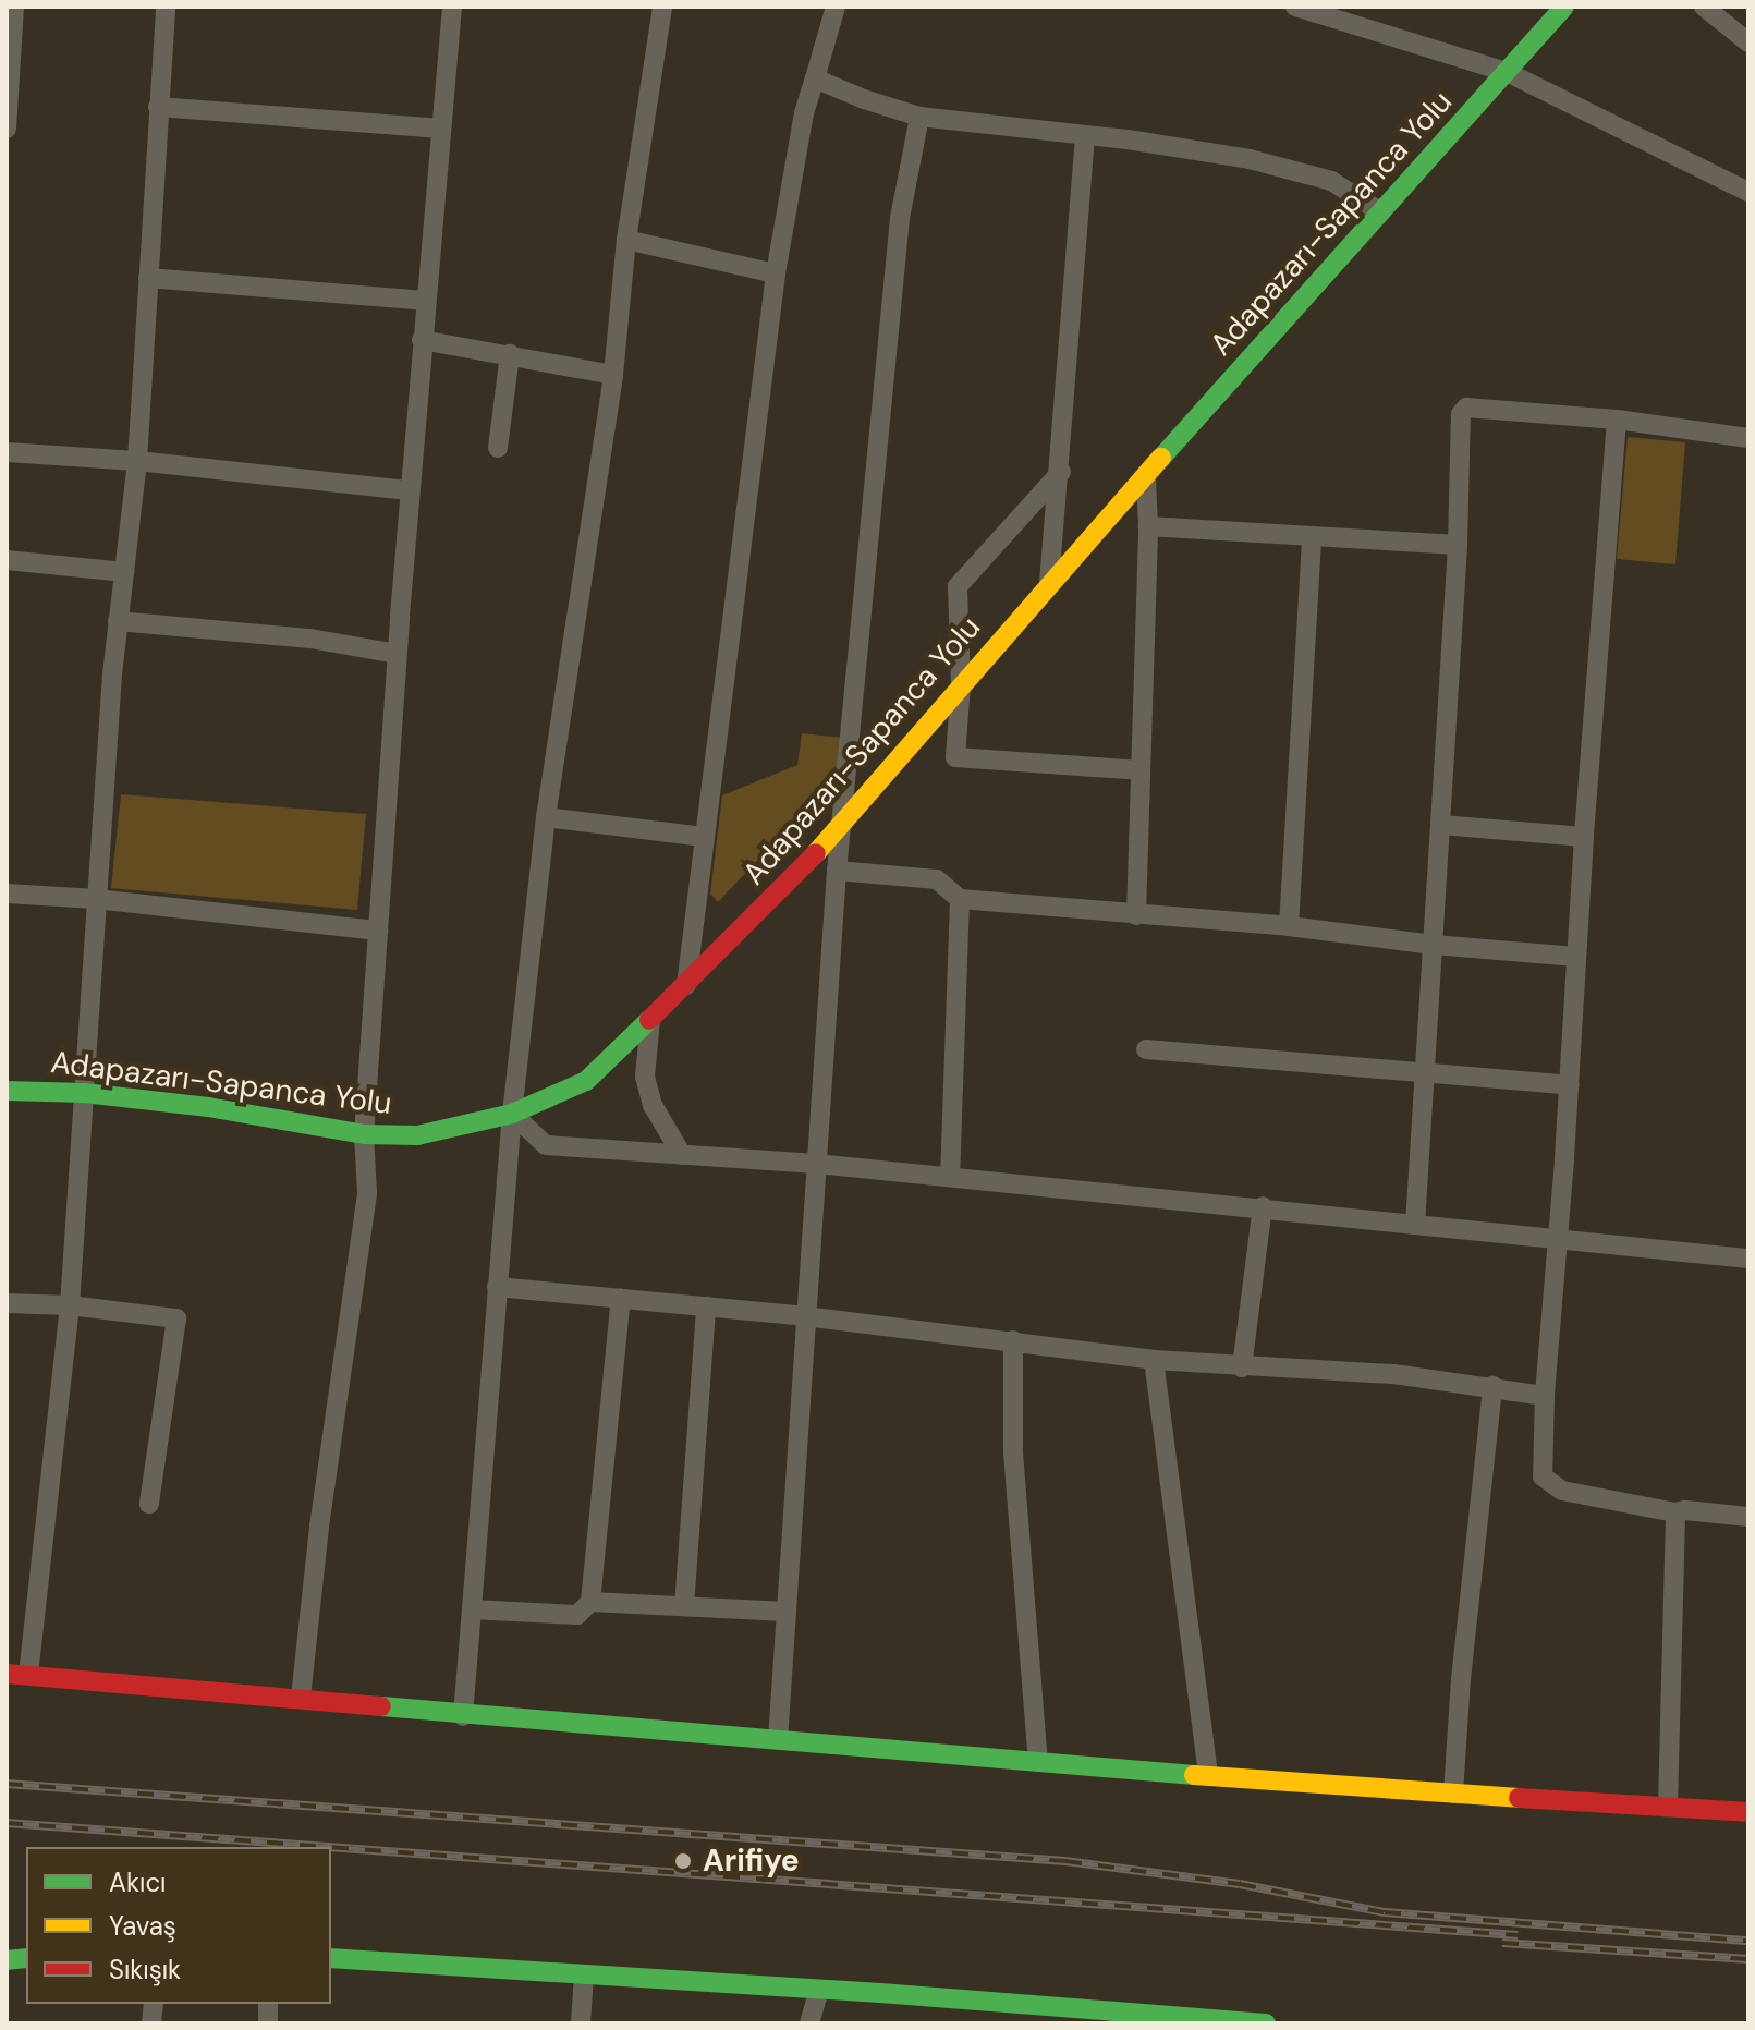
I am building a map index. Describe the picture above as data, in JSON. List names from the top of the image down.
{
  "streets": {
    "street": ["Adapazarı-Sapanca Yolu"]
  },
  "places": ["Arifiye"],
  "legend": ["Akıcı", "Yavaş", "Sıkışık"]
}
